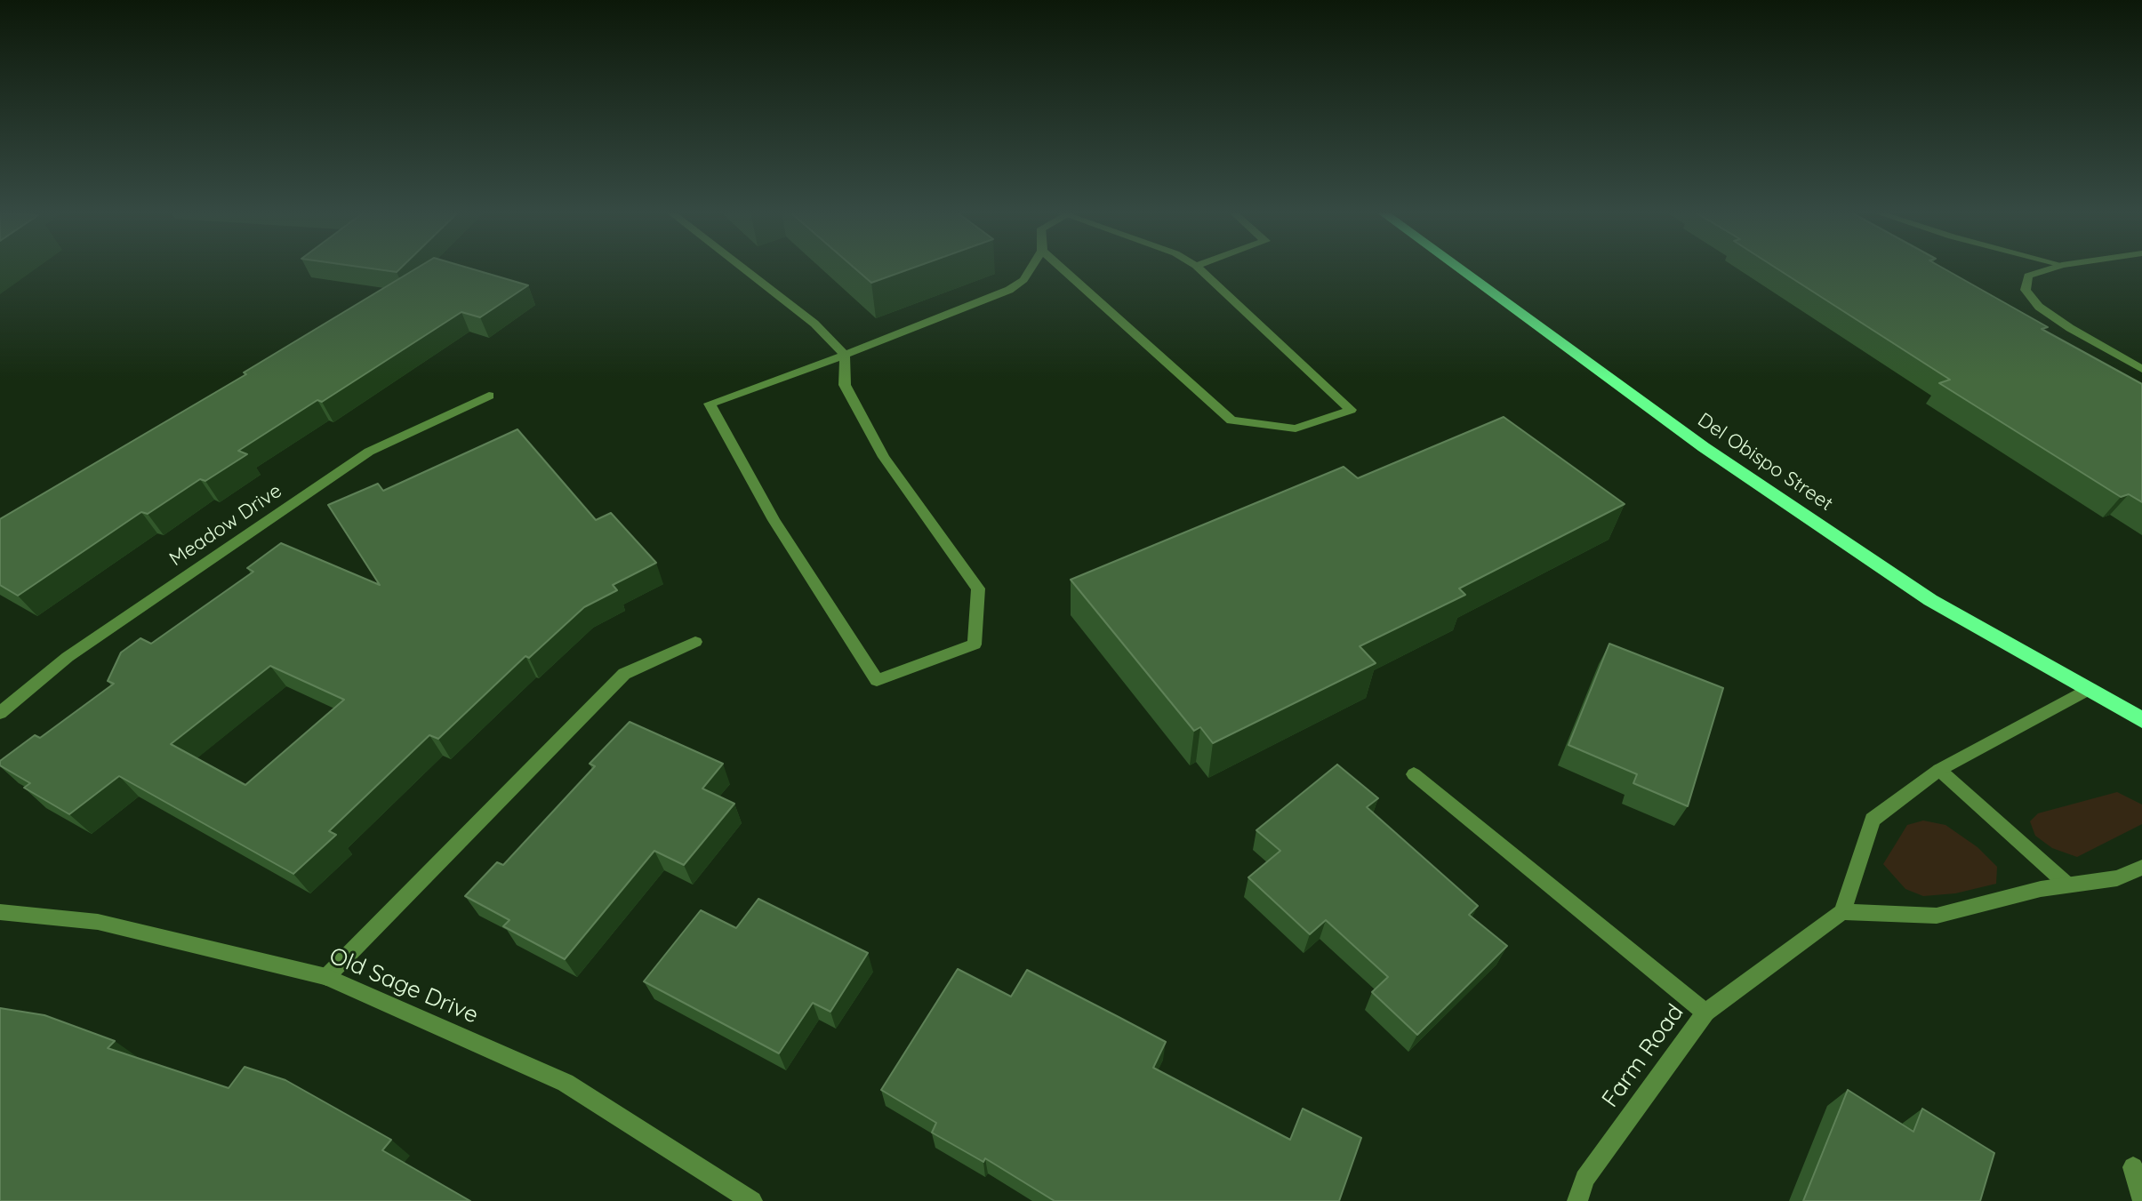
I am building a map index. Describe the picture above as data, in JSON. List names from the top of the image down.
{
  "streets": {
    "main road": ["Del Obispo Street"],
    "street": ["Meadow Drive", "Old Sage Drive", "Farm Road"]
  }
}
